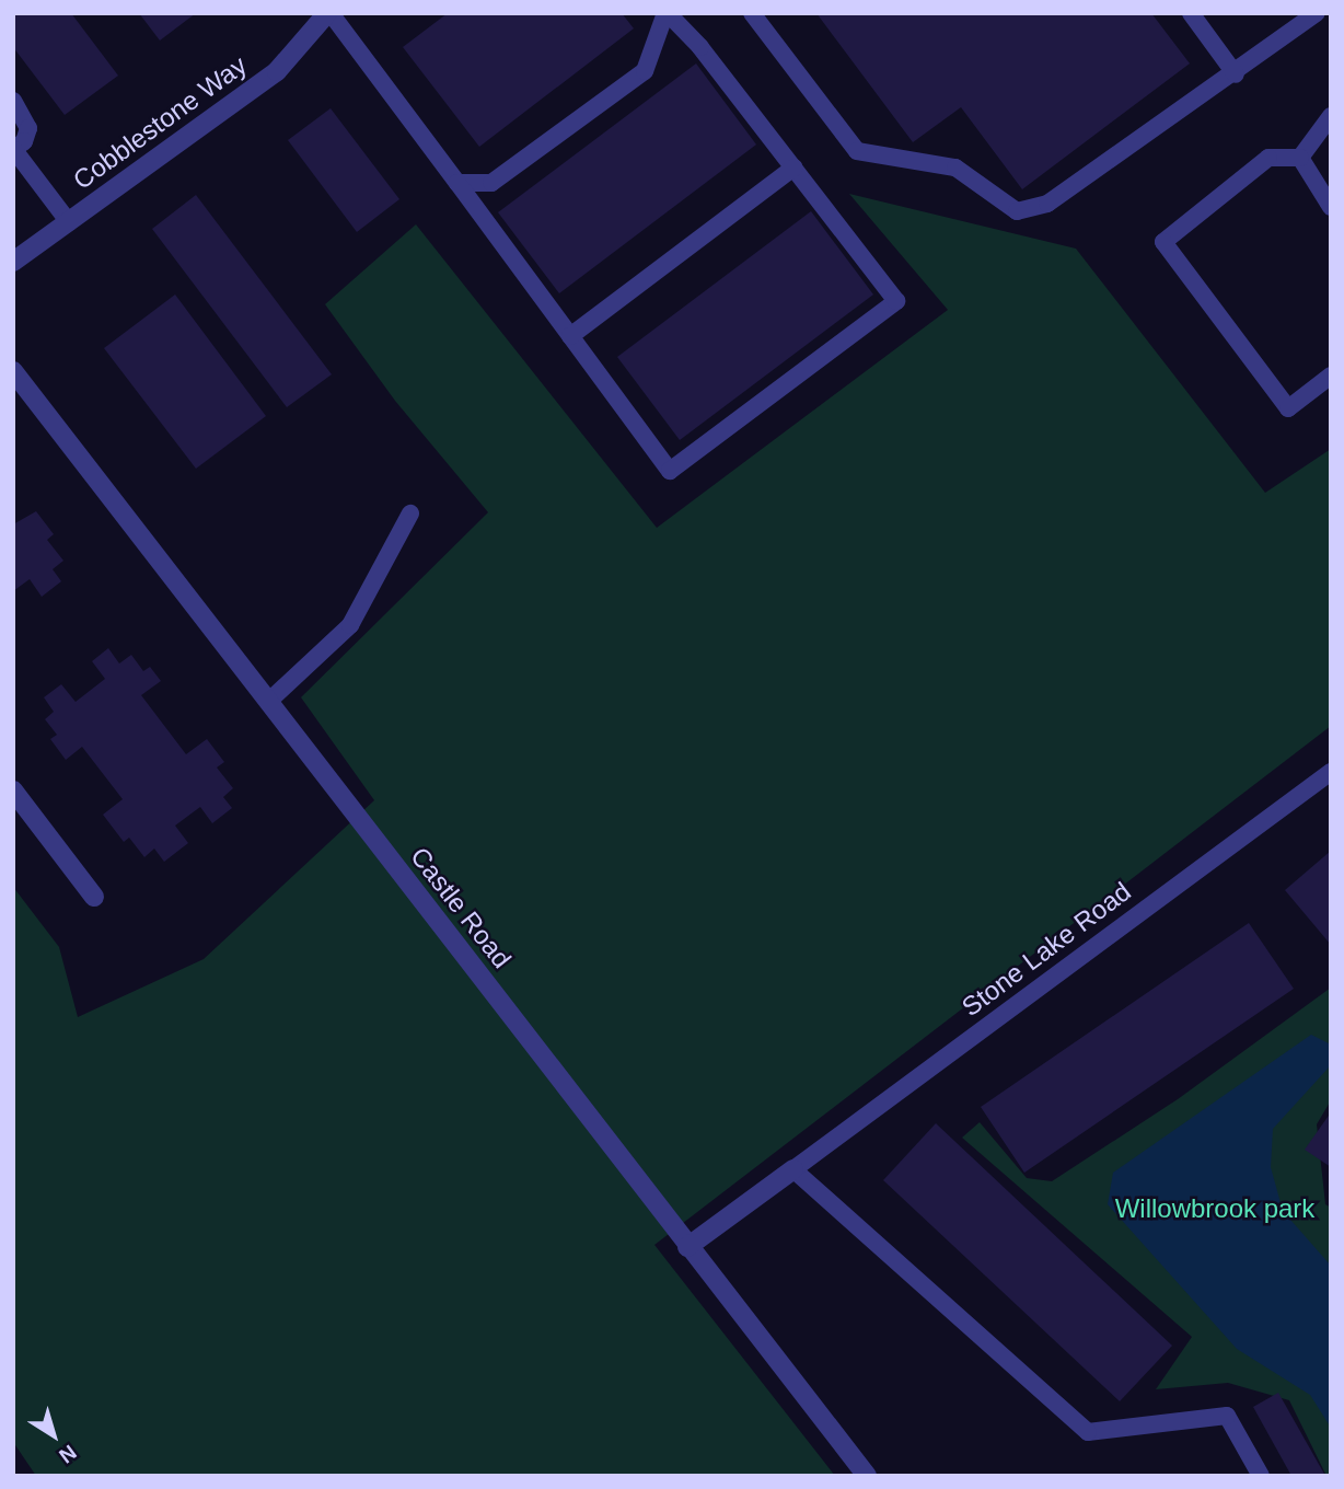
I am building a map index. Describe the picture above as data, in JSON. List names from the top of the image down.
{
  "streets": {
    "street": ["Cobblestone Way", "Castle Road", "Stone Lake Road"]
  },
  "crossings": [
    ["Castle Road", "Stone Lake Road"]
  ],
  "parks": ["Willowbrook park"],
  "north": "bottom right"
}
